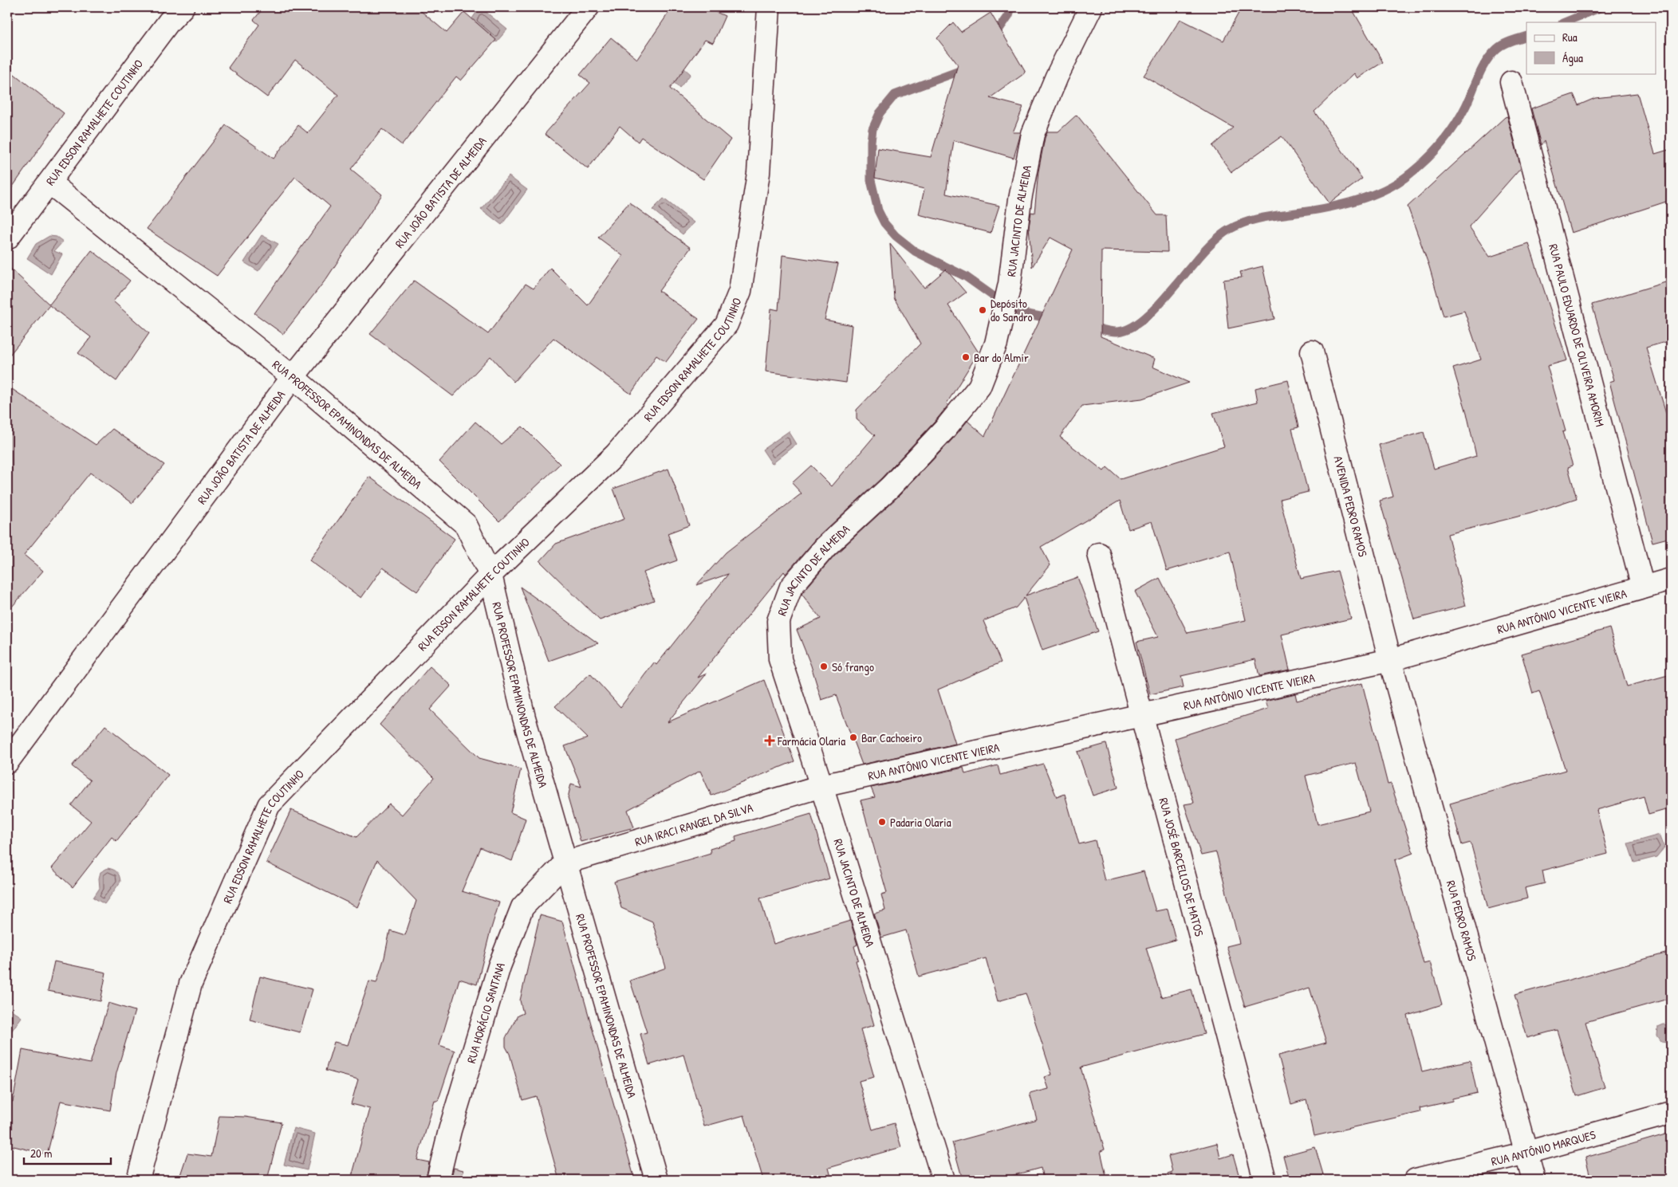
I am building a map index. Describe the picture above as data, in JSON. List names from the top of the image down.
{
  "streets": {
    "street": [
      "RUA EDSON RAMALHETE COUTINHO",
      "RUA JOÃO BATISTA DE ALMEIDA",
      "RUA JACINTO DE ALMEIDA",
      "RUA PAULO EDUARDO DE OLIVEIRA AMORIM",
      "RUA PROFESSOR EPAMINONDAS DE ALMEIDA",
      "AVENIDA PEDRO RAMOS",
      "RUA ANTÔNIO VICENTE VIEIRA",
      "RUA IRACI RANGEL DA SILVA",
      "RUA JOSÉ BARCELLOS DE MATOS",
      "RUA PEDRO RAMOS",
      "RUA HORÁCIO SANTANA",
      "RUA ANTÔNIO MARQUES"
    ]
  },
  "crossings": [
    ["RUA EDSON RAMALHETE COUTINHO", "RUA PROFESSOR EPAMINONDAS DE ALMEIDA"],
    ["RUA JOÃO BATISTA DE ALMEIDA", "RUA PROFESSOR EPAMINONDAS DE ALMEIDA"],
    ["RUA JACINTO DE ALMEIDA", "RUA ANTÔNIO VICENTE VIEIRA"],
    ["RUA JACINTO DE ALMEIDA", "RUA IRACI RANGEL DA SILVA"],
    ["RUA PAULO EDUARDO DE OLIVEIRA AMORIM", "RUA ANTÔNIO VICENTE VIEIRA"],
    ["RUA PROFESSOR EPAMINONDAS DE ALMEIDA", "RUA IRACI RANGEL DA SILVA"],
    ["RUA PROFESSOR EPAMINONDAS DE ALMEIDA", "RUA HORÁCIO SANTANA"],
    ["AVENIDA PEDRO RAMOS", "RUA ANTÔNIO VICENTE VIEIRA"],
    ["AVENIDA PEDRO RAMOS", "RUA PEDRO RAMOS"],
    ["RUA ANTÔNIO VICENTE VIEIRA", "RUA IRACI RANGEL DA SILVA"],
    ["RUA ANTÔNIO VICENTE VIEIRA", "RUA JOSÉ BARCELLOS DE MATOS"],
    ["RUA ANTÔNIO VICENTE VIEIRA", "RUA PEDRO RAMOS"],
    ["RUA IRACI RANGEL DA SILVA", "RUA HORÁCIO SANTANA"],
    ["RUA PEDRO RAMOS", "RUA ANTÔNIO MARQUES"]
  ],
  "places": {
    "other": [
      "Depósito do Sandro",
      "Bar do Almir",
      "Só frango",
      "Bar Cachoeiro",
      "Padaria Olaria"
    ],
    "health": ["Farmácia Olaria"]
  },
  "legend": ["Rua", "Água"],
  "scale_bar": "20 m"
}
